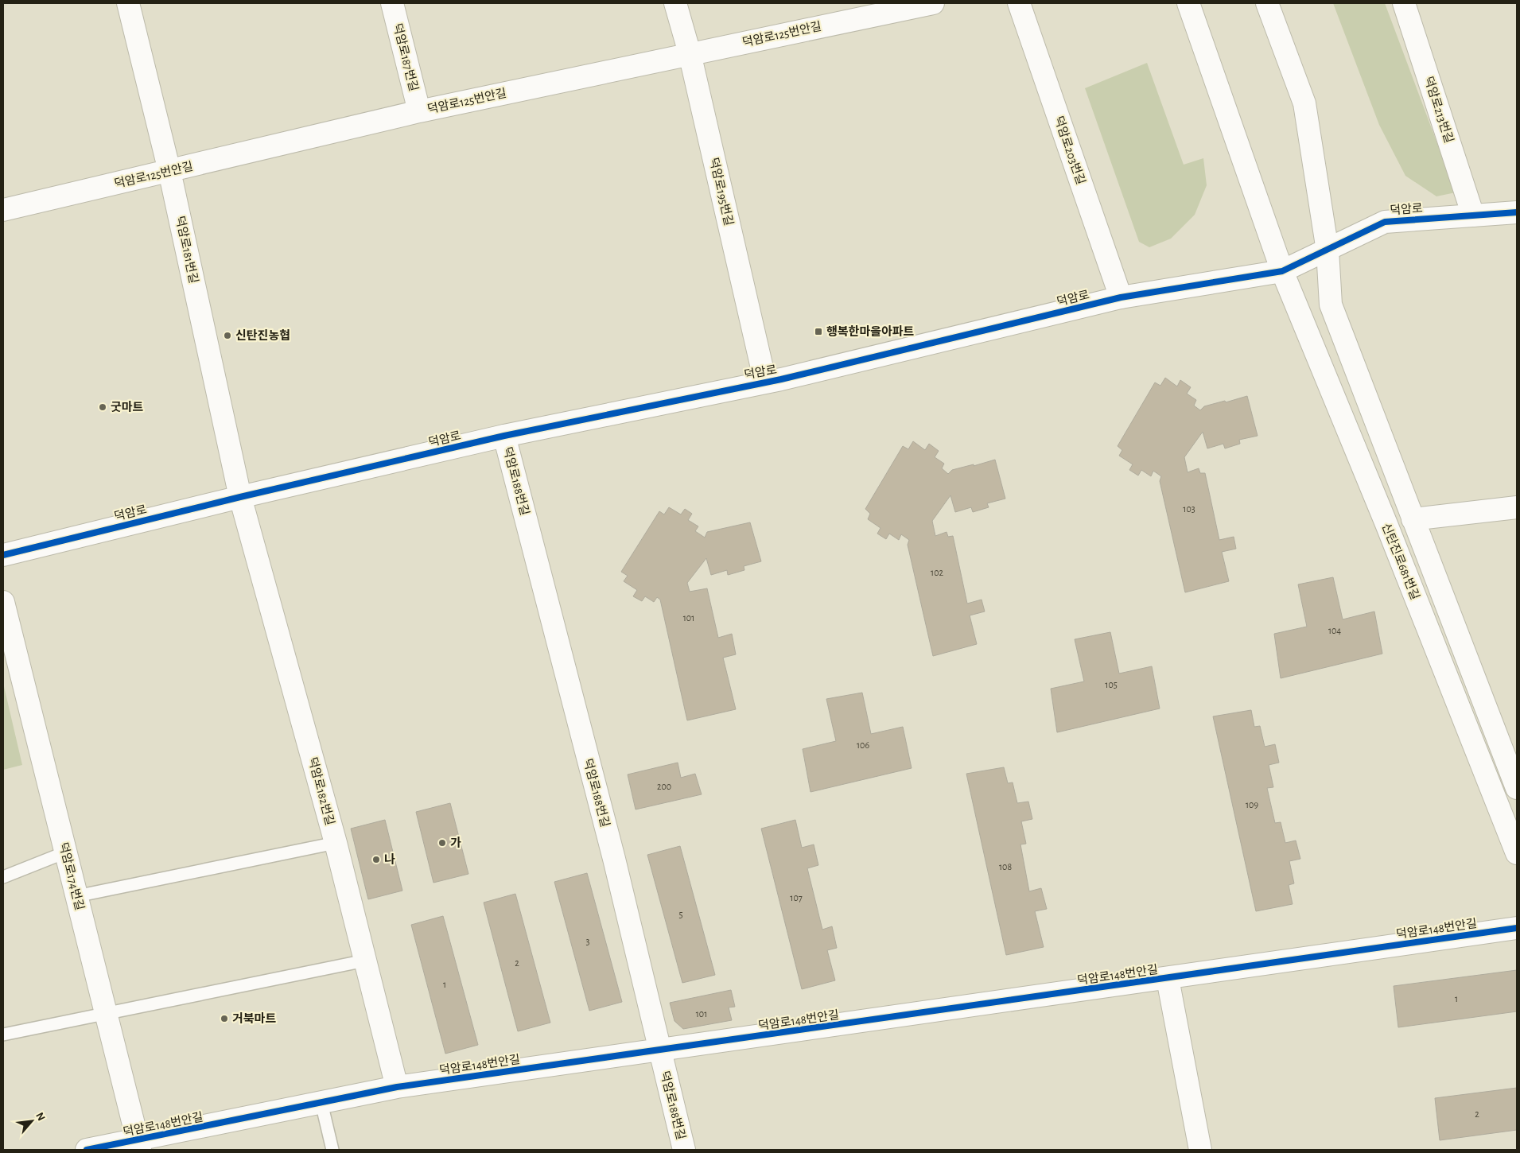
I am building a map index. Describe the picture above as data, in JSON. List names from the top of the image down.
{
  "streets": {
    "main road": [
      "덕암로125번안길",
      "덕암로187번길",
      "덕암로213번길",
      "덕암로203번길",
      "덕암로195번길",
      "덕암로",
      "덕암로181번길",
      "덕암로188번길",
      "신탄진로681번길",
      "덕암로182번길",
      "덕암로174번길",
      "덕암로148번안길"
    ]
  },
  "crossings": [
    ["덕암로125번안길", "덕암로187번길"],
    ["덕암로125번안길", "덕암로195번길"],
    ["덕암로125번안길", "덕암로181번길"],
    ["덕암로213번길", "덕암로"],
    ["덕암로203번길", "덕암로"],
    ["덕암로195번길", "덕암로"],
    ["덕암로", "덕암로181번길"],
    ["덕암로", "덕암로188번길"],
    ["덕암로", "신탄진로681번길"],
    ["덕암로", "덕암로182번길"],
    ["덕암로181번길", "덕암로182번길"],
    ["덕암로188번길", "덕암로148번안길"],
    ["덕암로182번길", "덕암로148번안길"],
    ["덕암로174번길", "덕암로148번안길"]
  ],
  "places": {
    "transit": ["행복한마을아파트"],
    "other": [
      "신탄진농협",
      "굿마트",
      "가",
      "나",
      "거북마트"
    ]
  },
  "house_numbers": [
    "103",
    "102",
    "101",
    "104",
    "105",
    "106",
    "200",
    "109",
    "108",
    "107",
    "5",
    "3",
    "2",
    "1",
    "1",
    "101",
    "2"
  ],
  "north": "top right"
}
